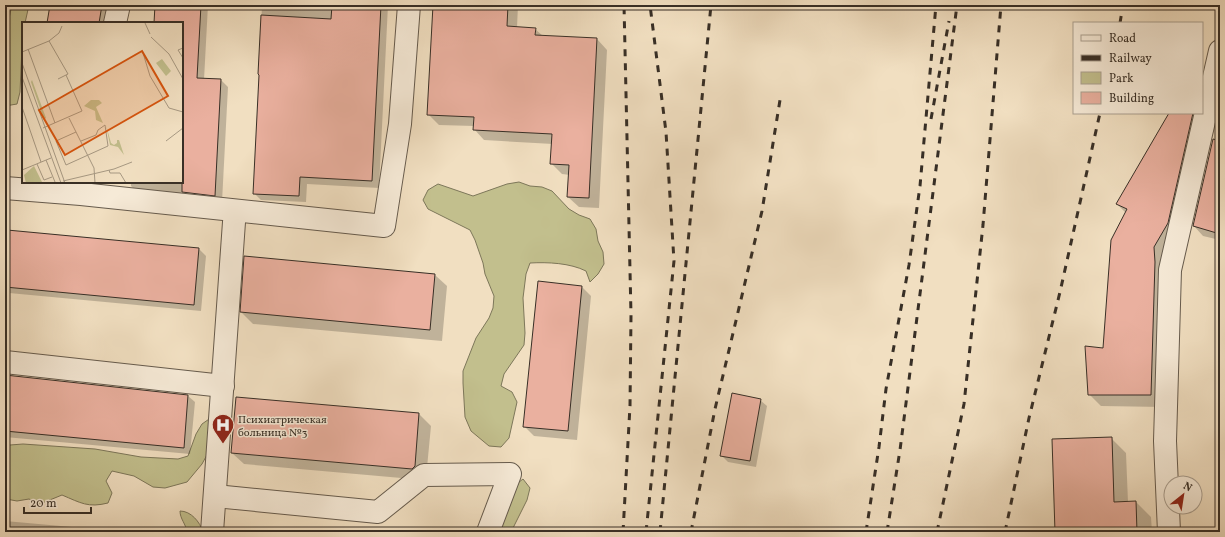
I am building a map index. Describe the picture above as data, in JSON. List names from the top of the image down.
{
  "places": {
    "hospital": ["Психиатрическая больница №3"]
  },
  "legend": [
    "Road",
    "Railway",
    "Park",
    "Building"
  ],
  "scale_bar": "20 m",
  "north": "top right"
}
